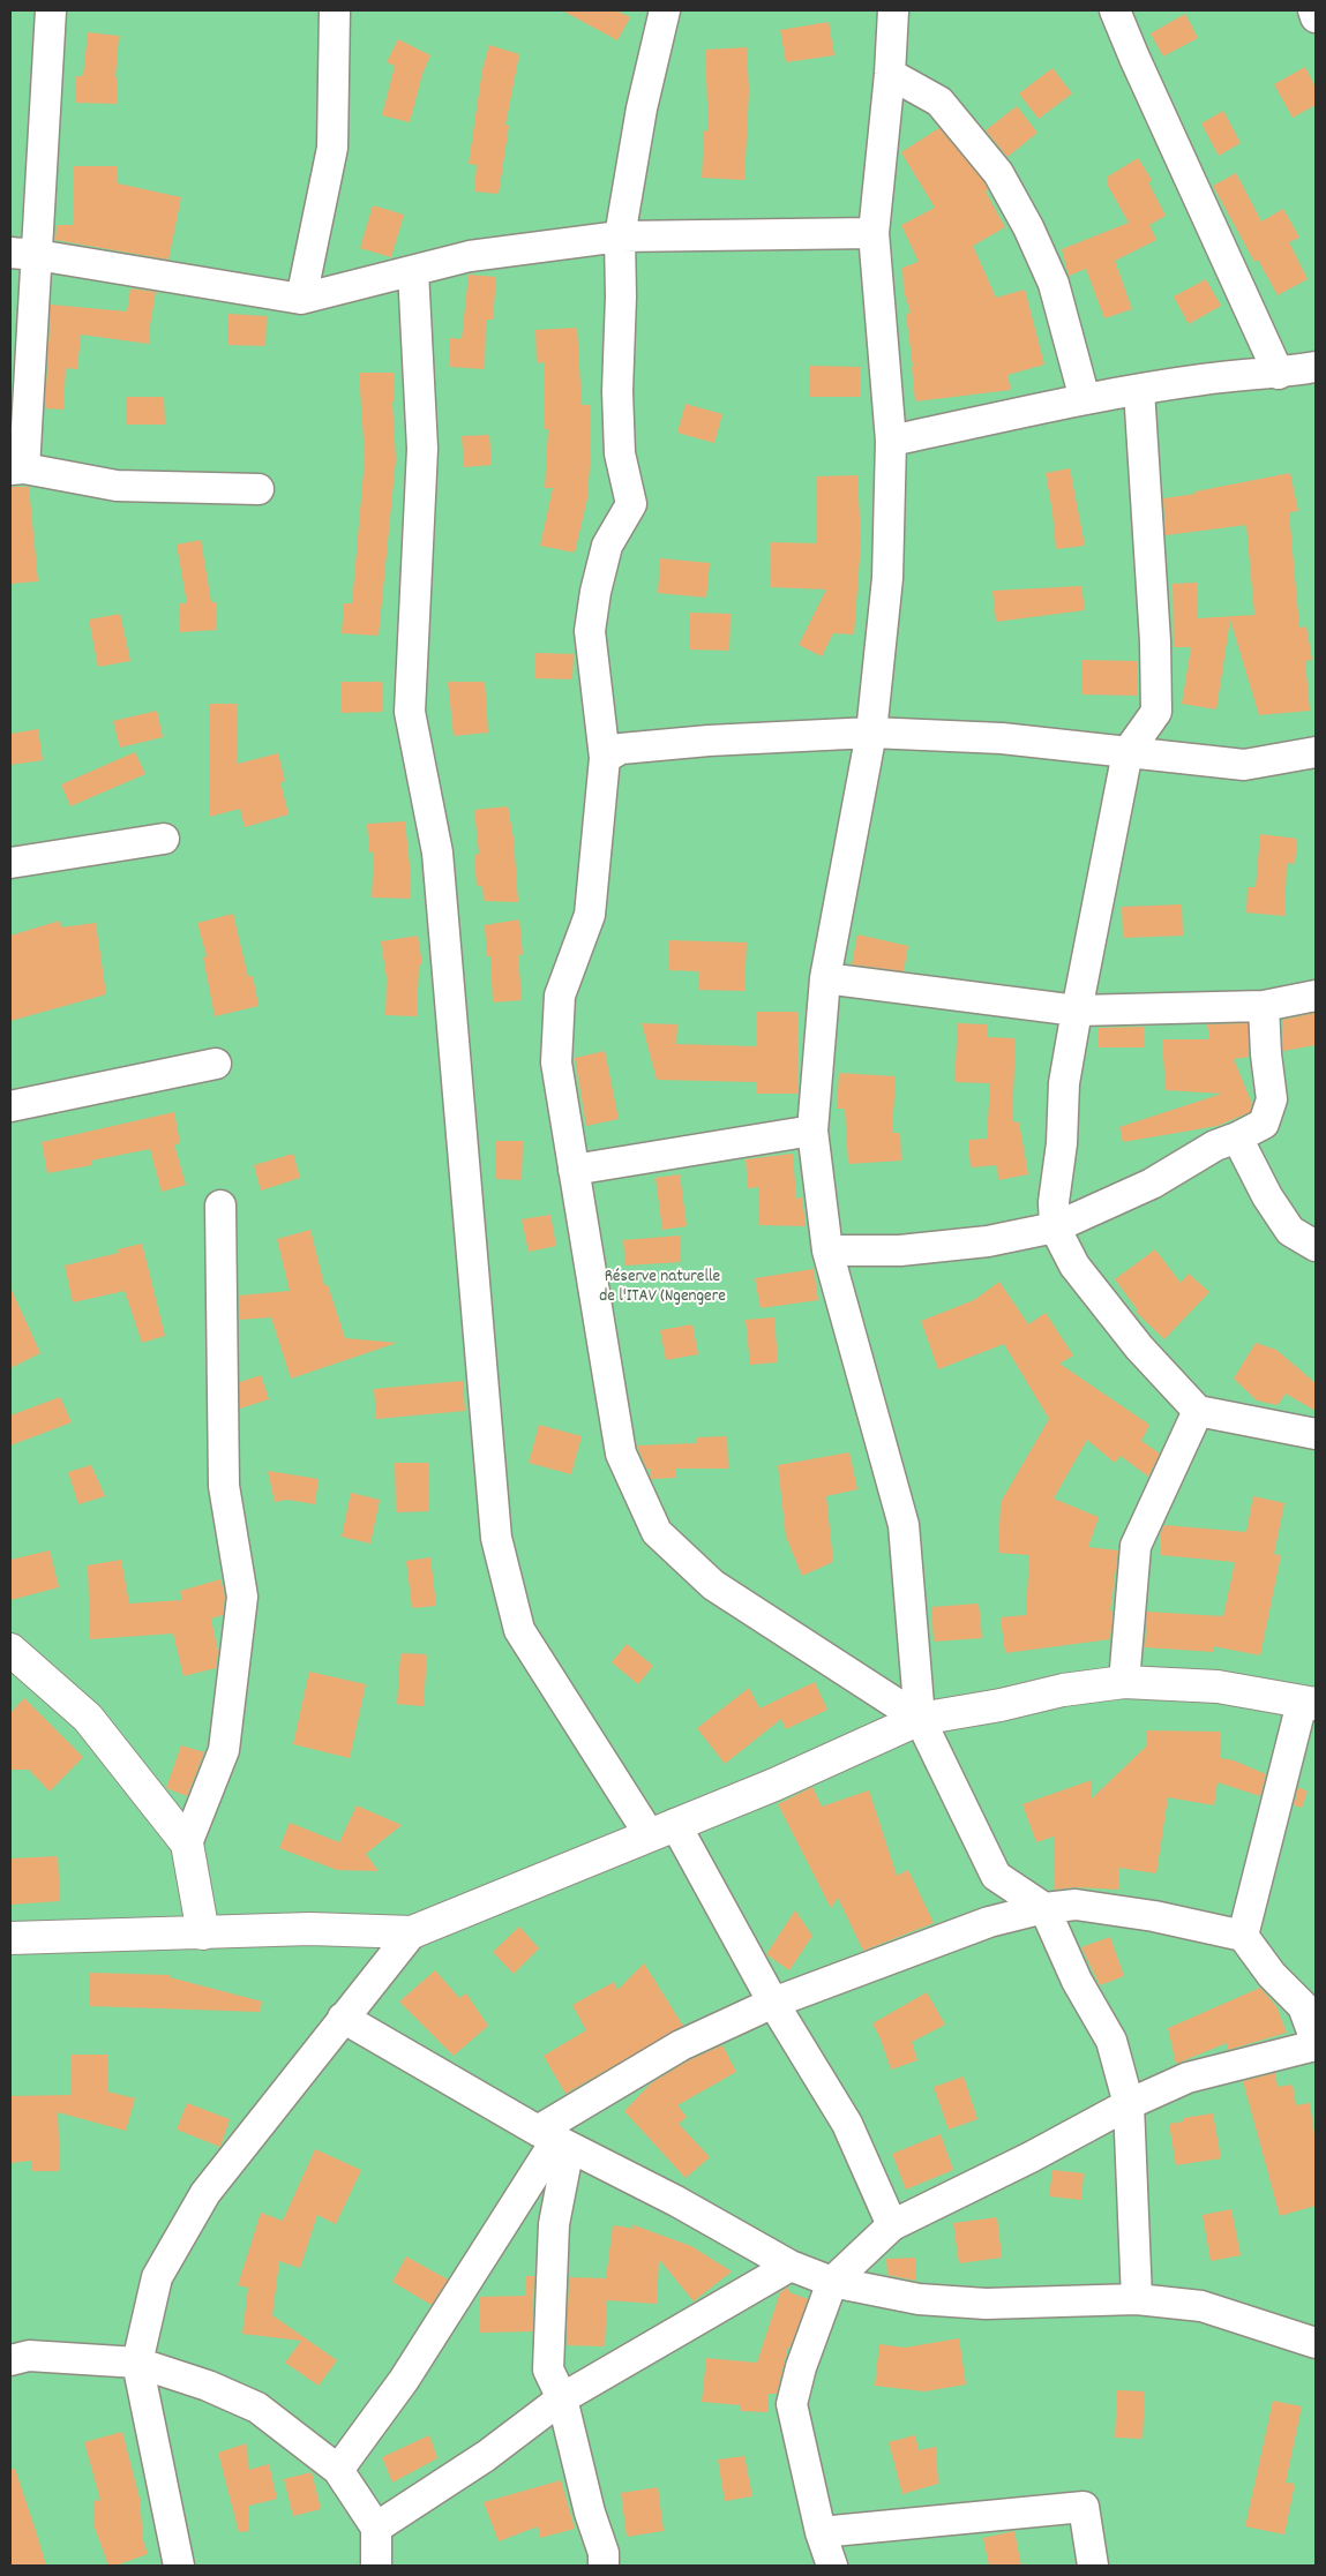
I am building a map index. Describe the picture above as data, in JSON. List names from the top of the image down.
{
  "parks": ["Réserve naturelle de l'ITAV (Ngengere"]
}
